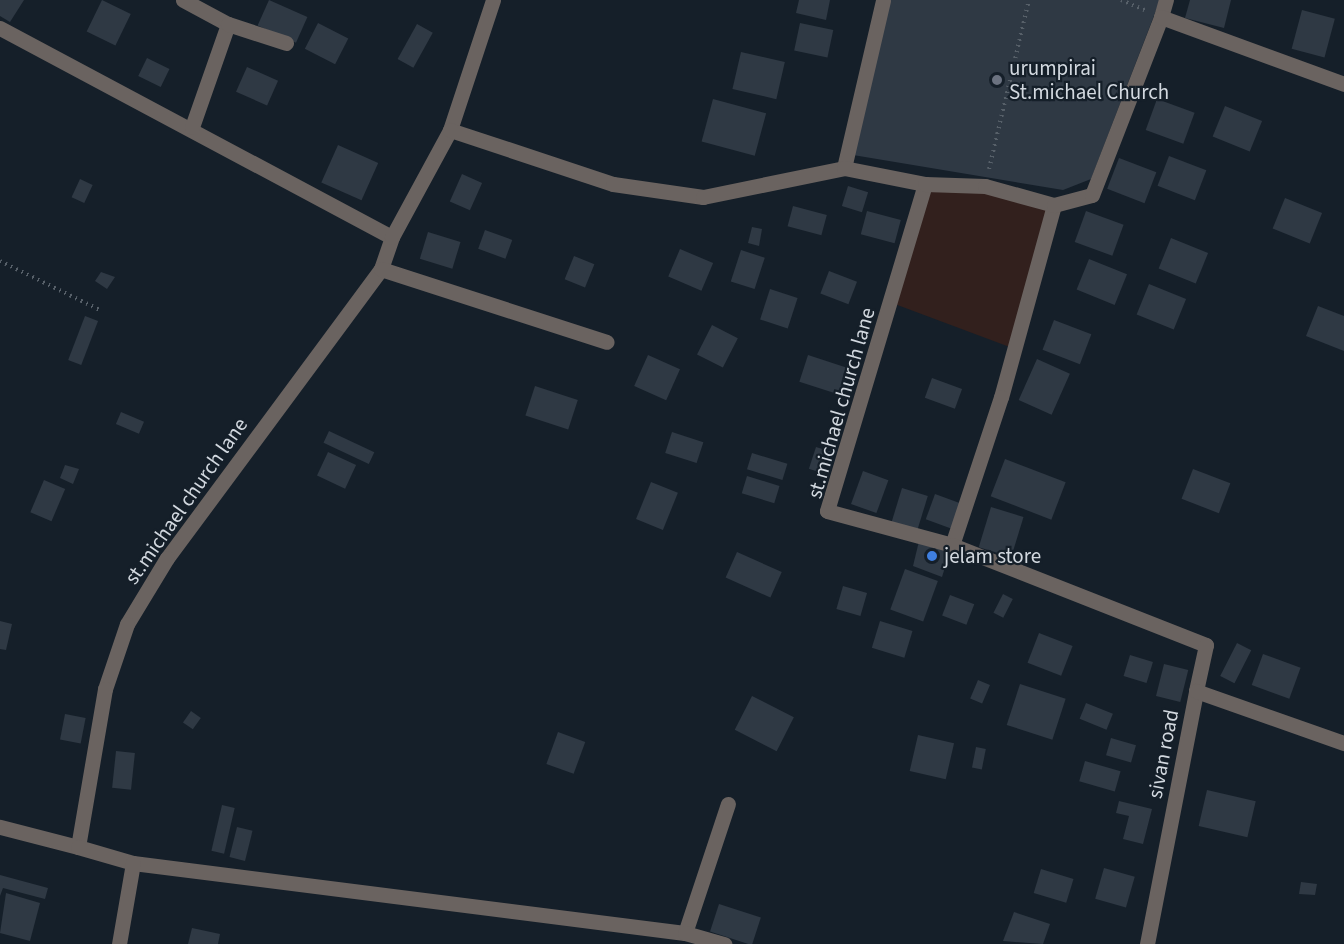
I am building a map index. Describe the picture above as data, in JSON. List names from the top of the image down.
{
  "streets": {
    "street": ["st.michael church lane", "sivan road"]
  },
  "places": ["urumpirai St.michael Church", "jelam store"]
}
